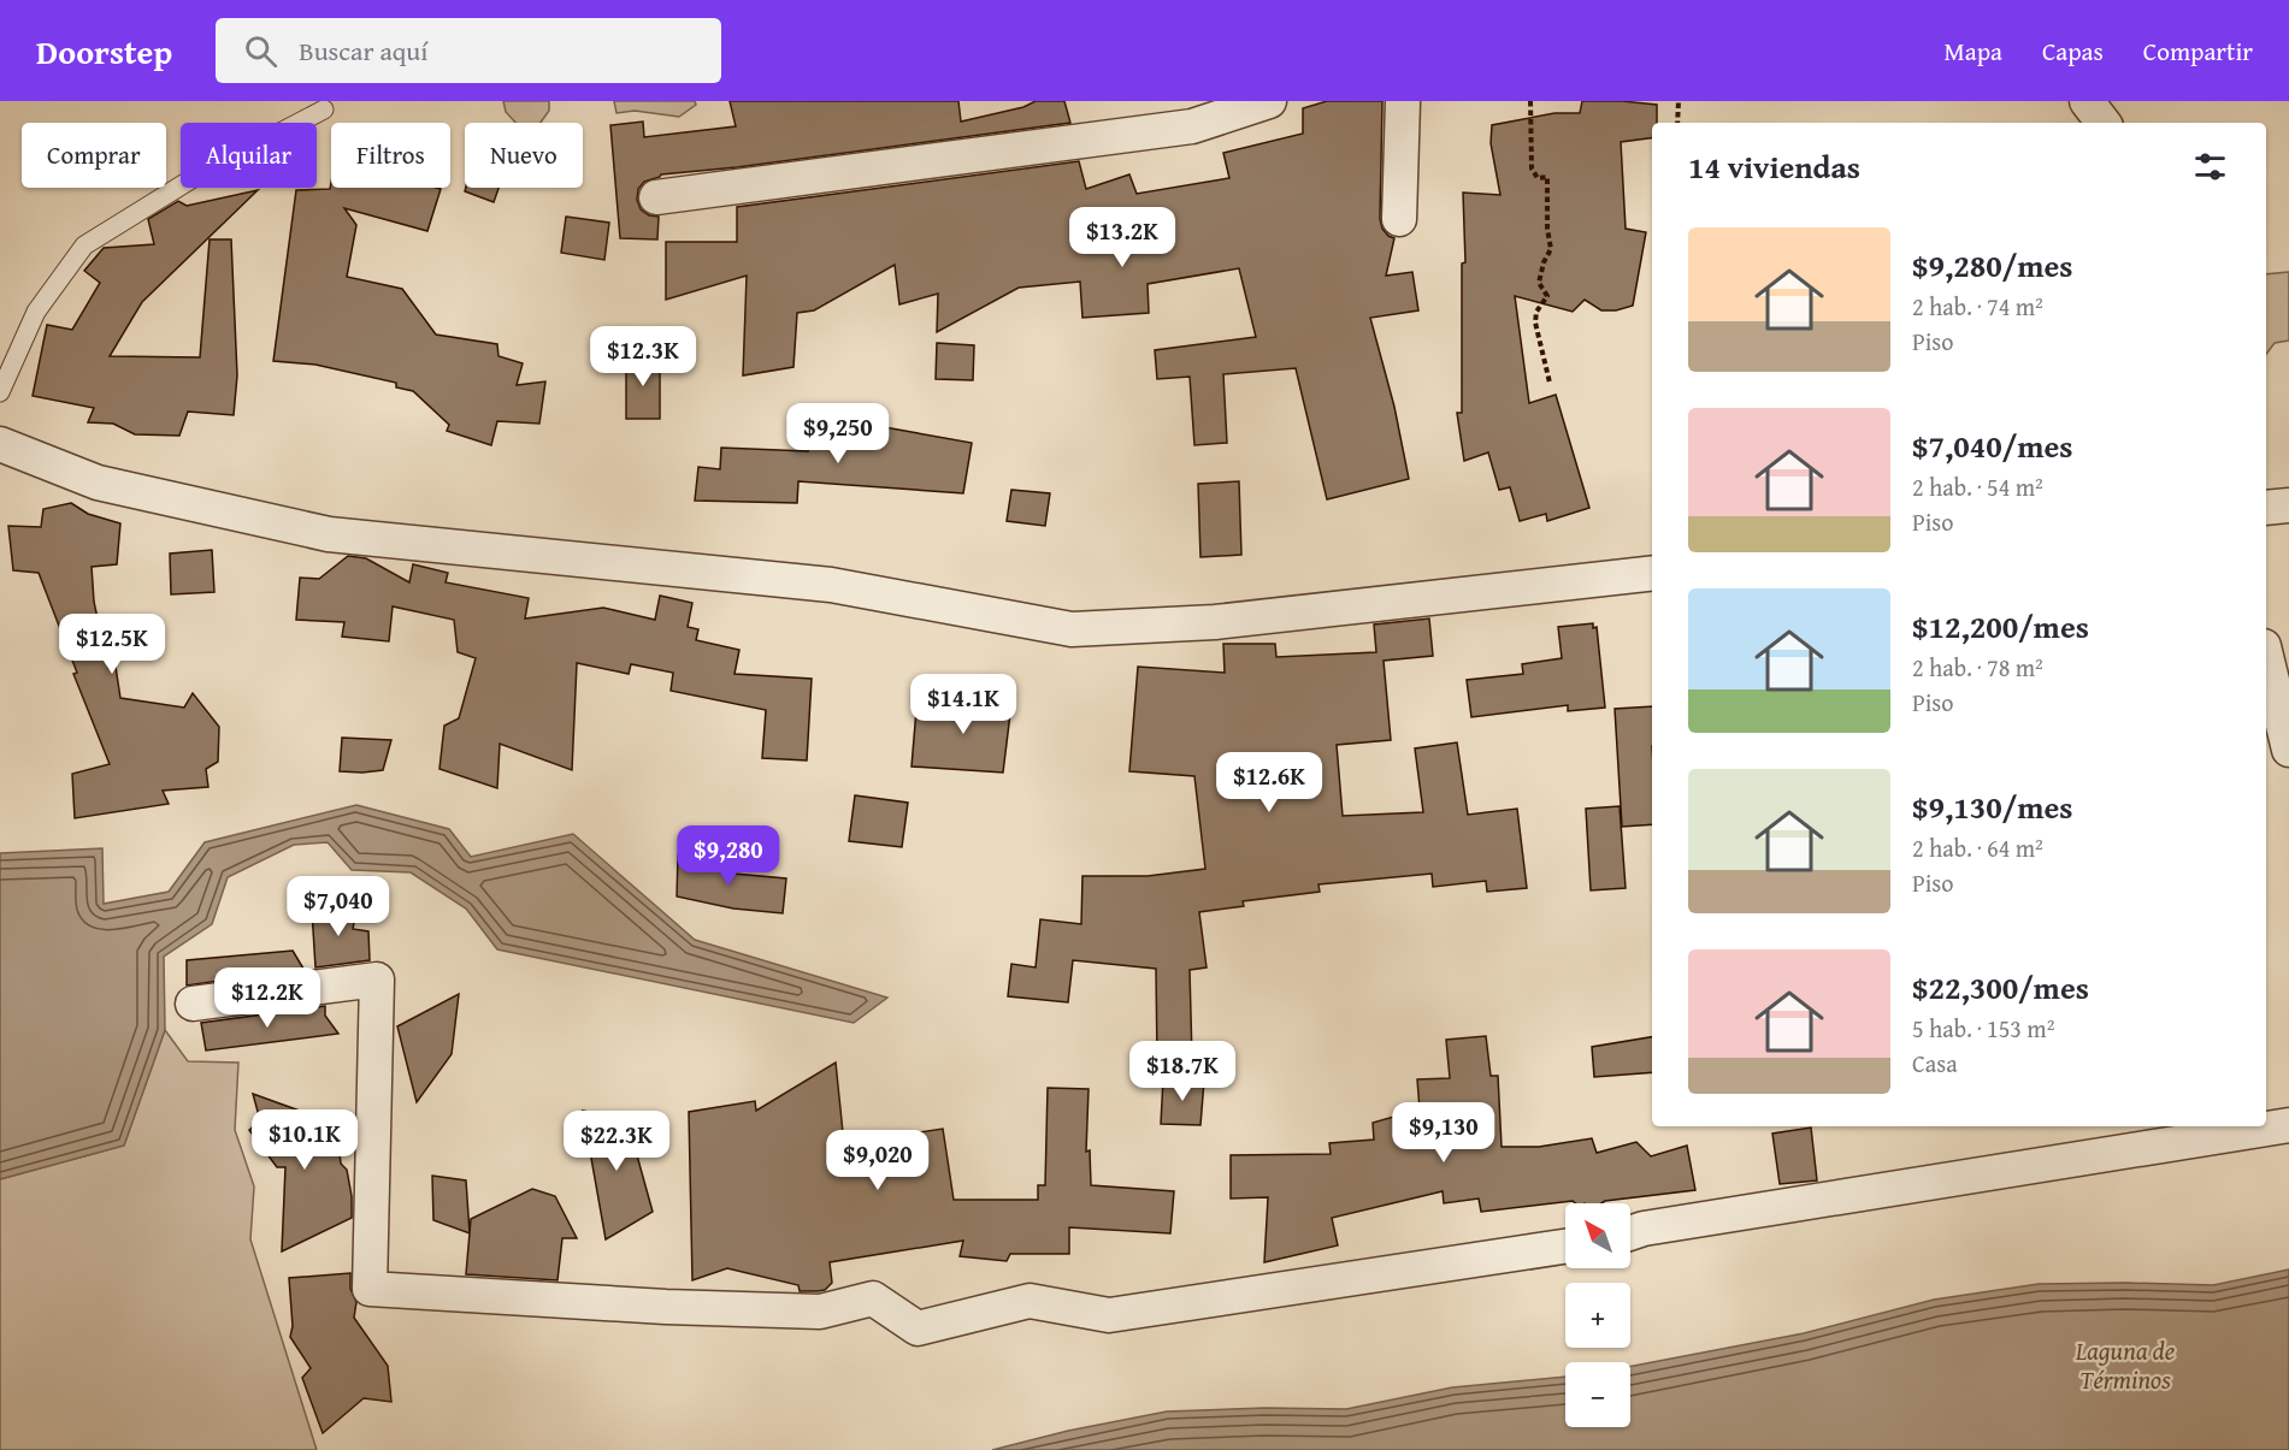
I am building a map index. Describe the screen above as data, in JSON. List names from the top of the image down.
{
  "water": ["Laguna de Términos"],
  "north": "top left",
  "page": {
    "header": "Doorstep",
    "search": "Buscar aquí",
    "nav": ["Mapa", "Capas", "Compartir"],
    "chip": [
      "Comprar",
      "Alquilar",
      "Filtros",
      "Nuevo"
    ],
    "heading": "14 viviendas",
    "price": [
      "$13.2K",
      "$12.3K",
      "$9,250",
      "$12.5K",
      "$14.1K",
      "$12.6K",
      "$9,280",
      "$7,040",
      "$12.2K",
      "$18.7K",
      "$9,130",
      "$10.1K",
      "$22.3K",
      "$9,020"
    ],
    "list": [
      {
        "name": "$9,280/mes",
        "note": "2 hab. · 74 m² · Piso"
      },
      {
        "name": "$7,040/mes",
        "note": "2 hab. · 54 m² · Piso"
      },
      {
        "name": "$12,200/mes",
        "note": "2 hab. · 78 m² · Piso"
      },
      {
        "name": "$9,130/mes",
        "note": "2 hab. · 64 m² · Piso"
      },
      {
        "name": "$22,300/mes",
        "note": "5 hab. · 153 m² · Casa"
      }
    ],
    "map_buttons": ["+", "−"]
  }
}
